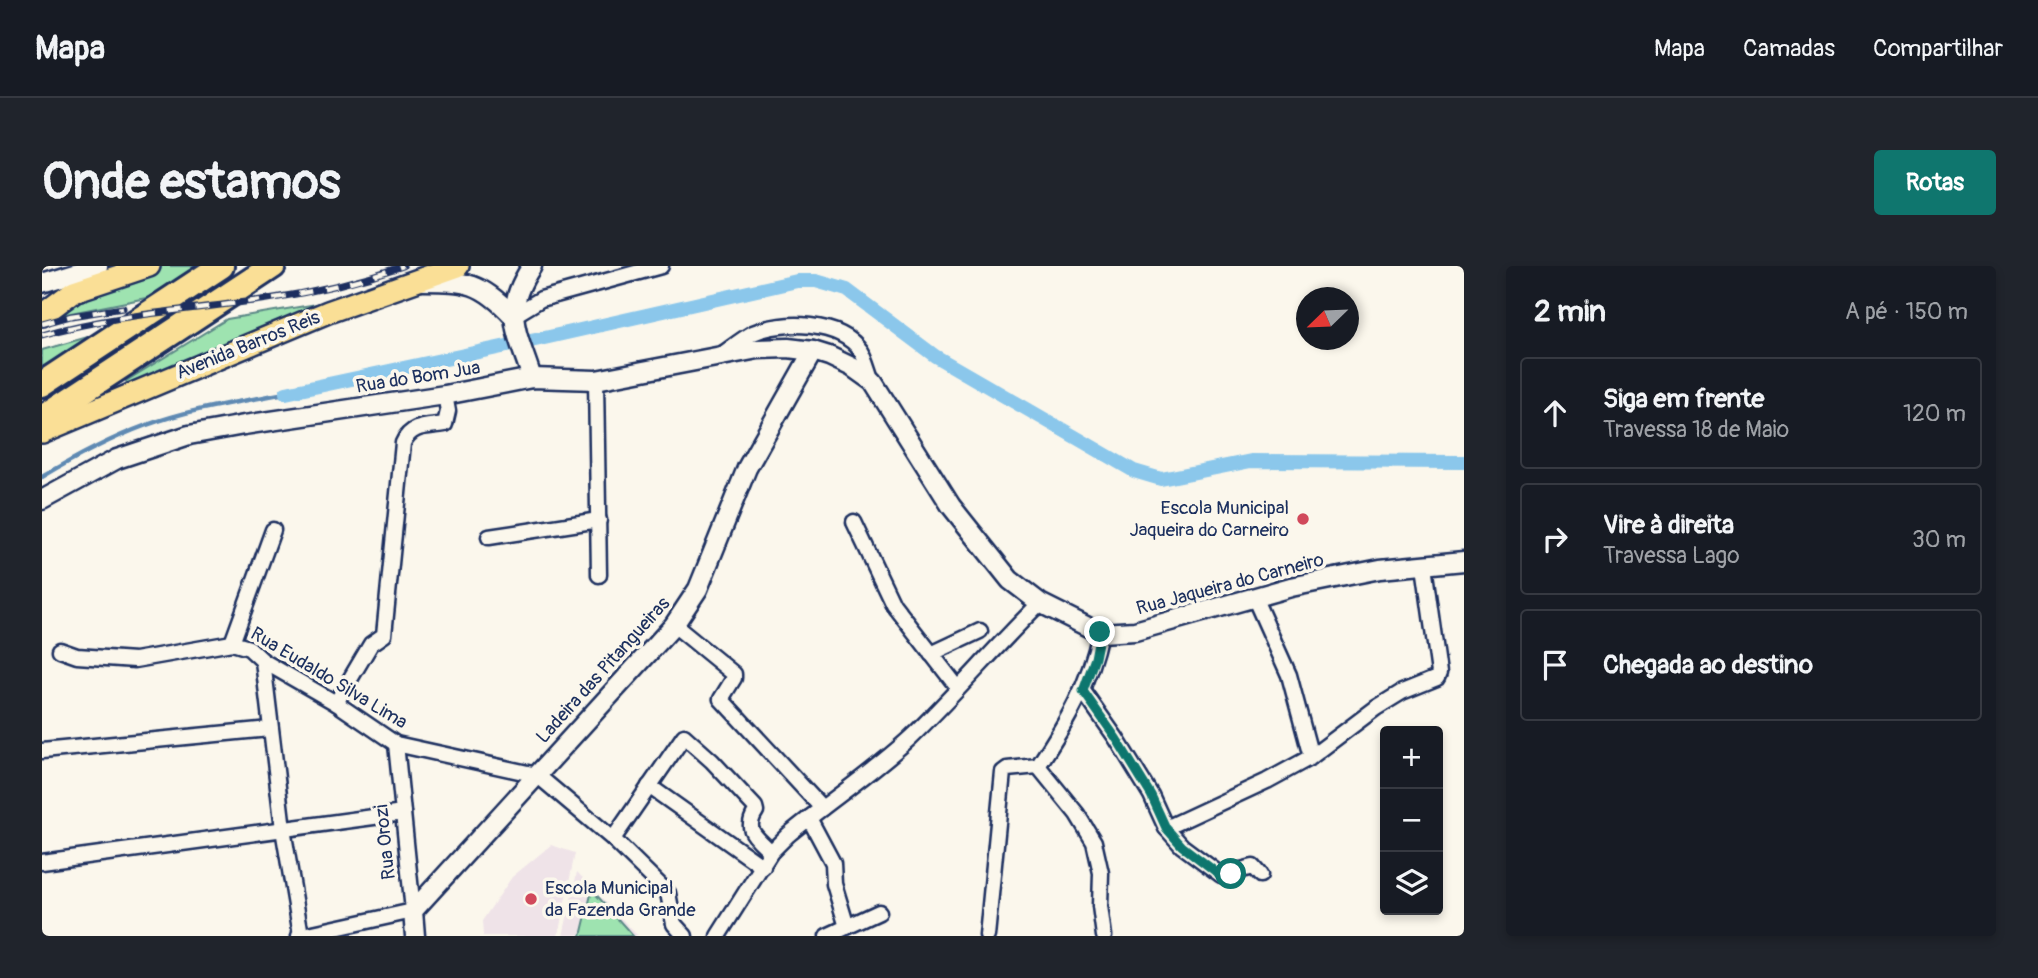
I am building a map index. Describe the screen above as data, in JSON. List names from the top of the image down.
{
  "streets": {
    "main road": ["Avenida Barros Reis"],
    "street": [
      "Rua do Bom Jua",
      "Rua Jaqueira do Carneiro",
      "Ladeira das Pitangueiras",
      "Rua Eudaldo Silva Lima",
      "Rua Orozi"
    ]
  },
  "crossings": [
    ["Rua do Bom Jua", "Rua Jaqueira do Carneiro"],
    ["Rua do Bom Jua", "Ladeira das Pitangueiras"],
    ["Rua Jaqueira do Carneiro", "Ladeira das Pitangueiras"],
    ["Ladeira das Pitangueiras", "Rua Eudaldo Silva Lima"],
    ["Ladeira das Pitangueiras", "Rua Orozi"],
    ["Rua Eudaldo Silva Lima", "Rua Orozi"]
  ],
  "places": ["Escola Municipal Jaqueira do Carneiro", "Escola Municipal da Fazenda Grande"],
  "north": "bottom left",
  "page": {
    "header": "Mapa",
    "nav": ["Mapa", "Camadas", "Compartilhar"],
    "buttons": "Rotas",
    "title": "Onde estamos",
    "heading": ["2 min", "A pé · 150 m"],
    "list": [
      ["Siga em frente", "Travessa 18 de Maio", "120 m"],
      ["Vire à direita", "Travessa Lago", "30 m"],
      "Chegada ao destino"
    ],
    "map_buttons": ["+", "−"]
  }
}
